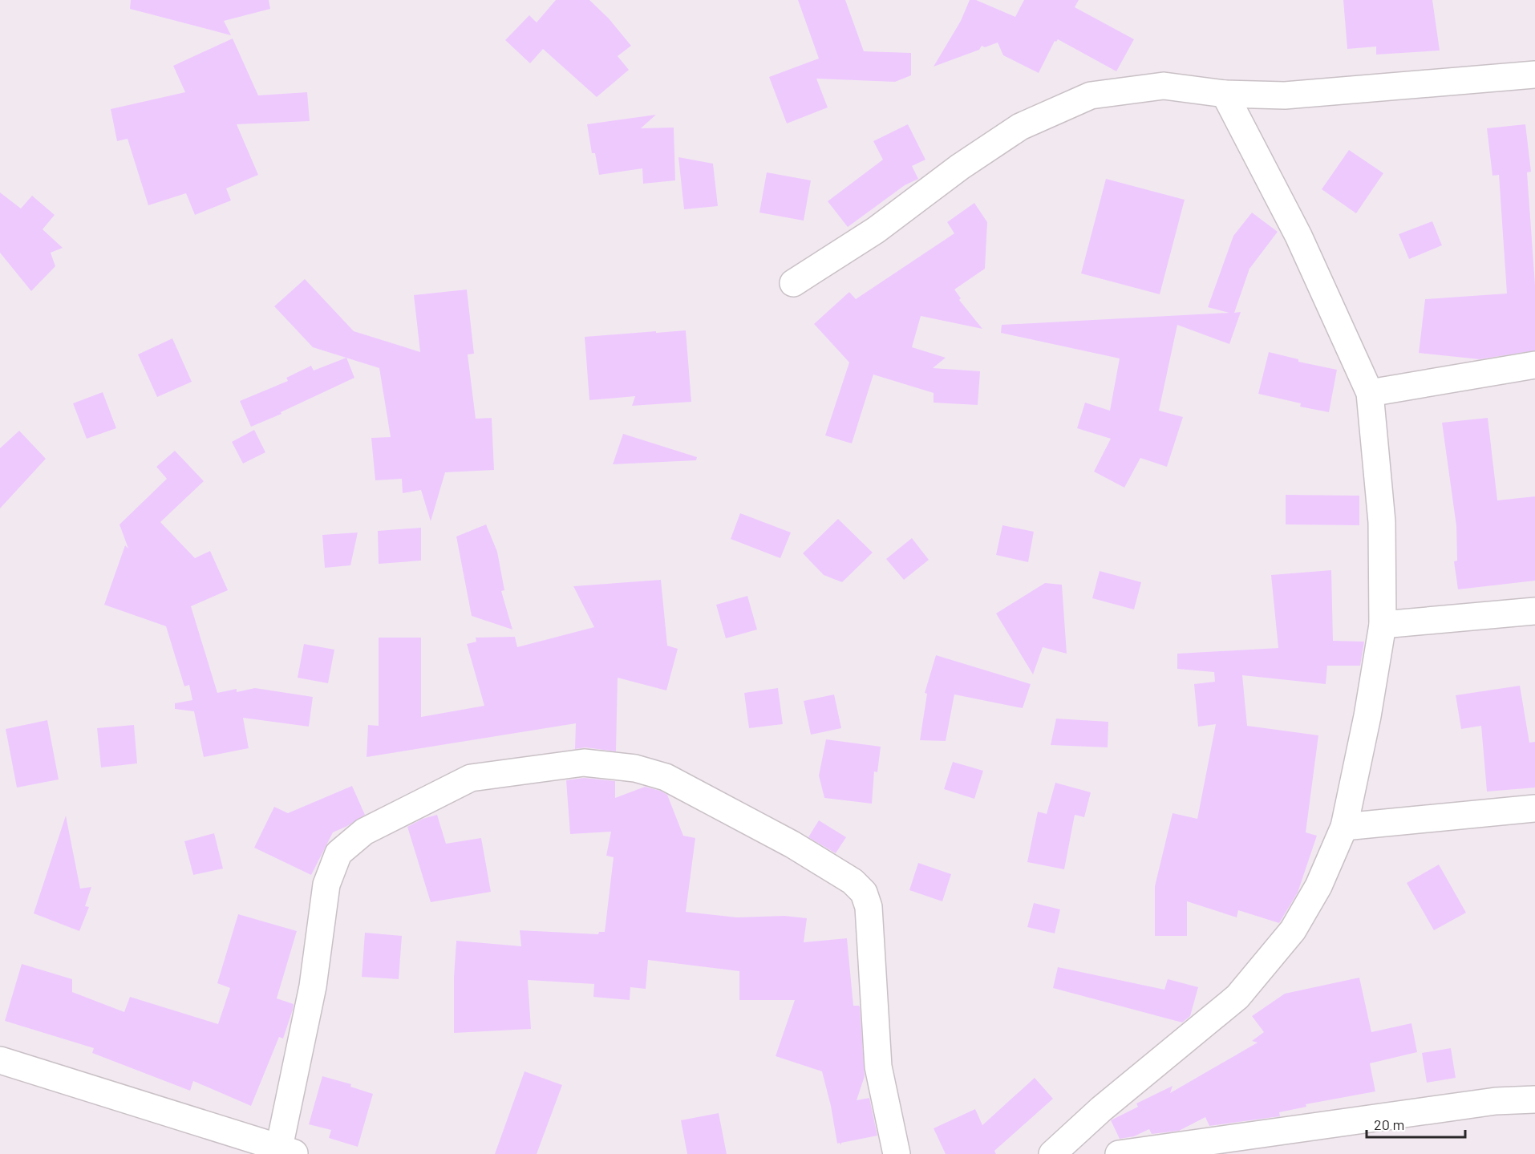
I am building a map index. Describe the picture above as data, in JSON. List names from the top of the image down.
{
  "scale_bar": "20 m"
}
